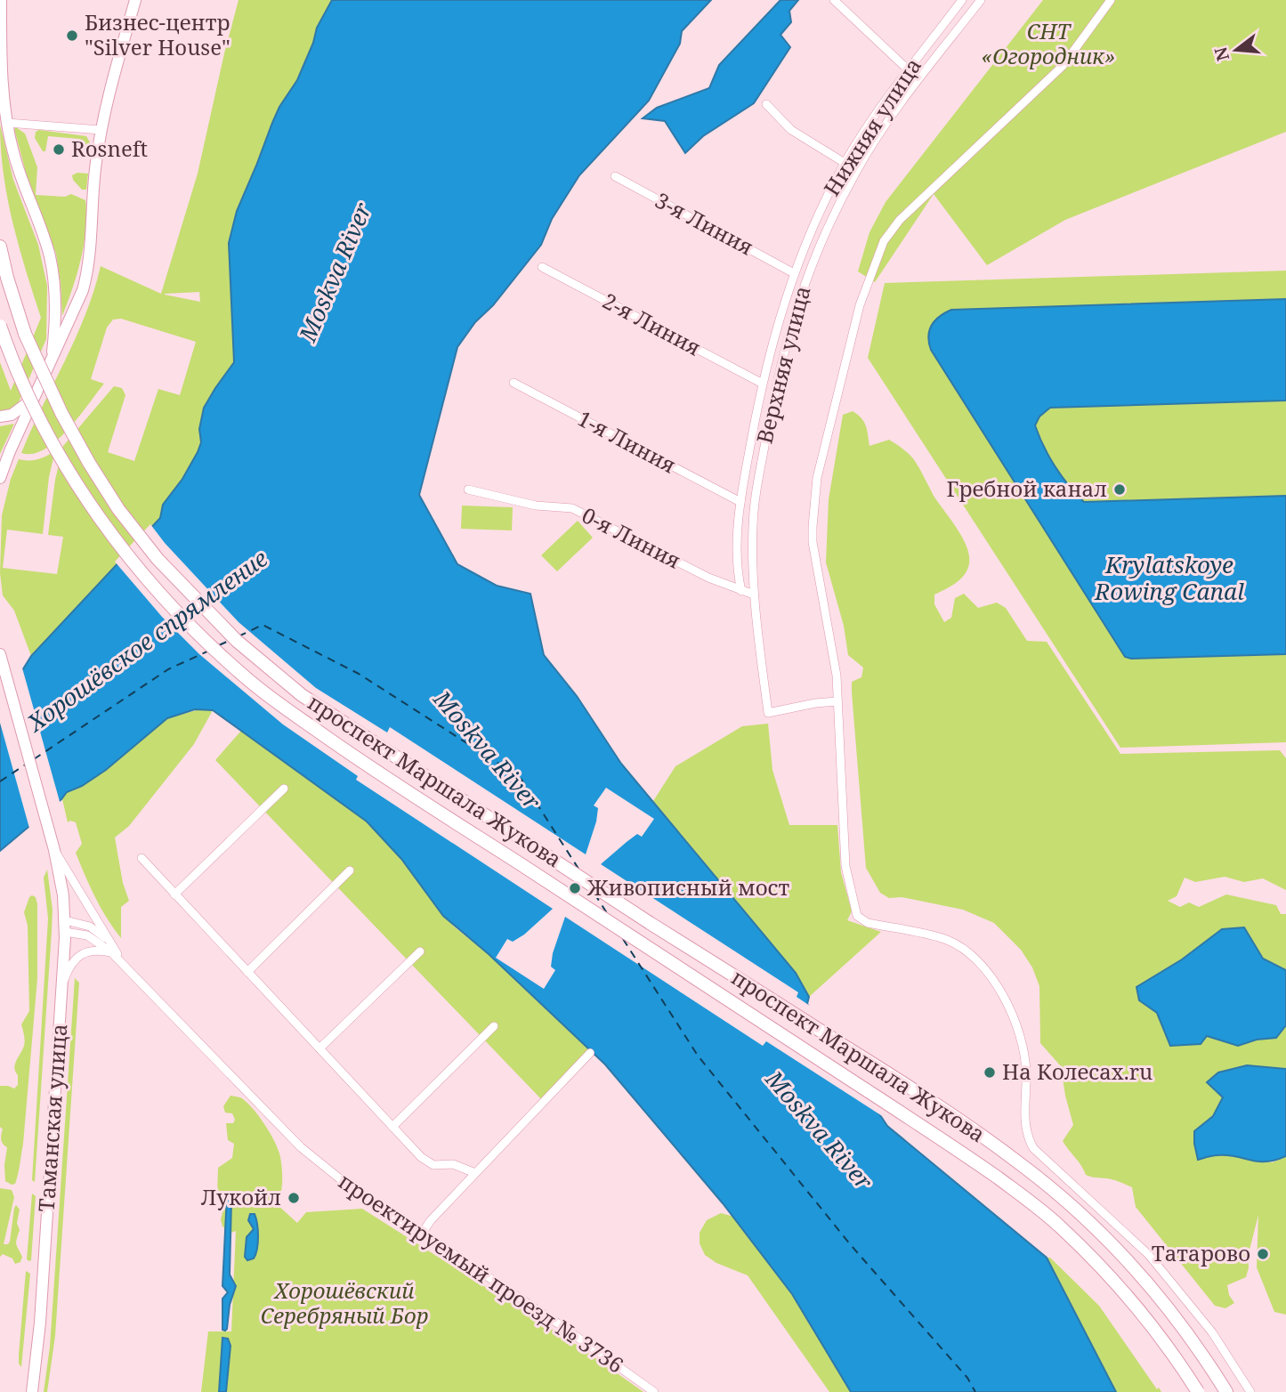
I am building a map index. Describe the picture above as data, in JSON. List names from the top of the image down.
{
  "streets": {
    "main road": ["проспект Маршала Жукова"],
    "street": [
      "Нижняя улица",
      "3-я Линия",
      "2-я Линия",
      "Верхняя улица",
      "1-я Линия",
      "0-я Линия",
      "Таманская улица",
      "проектируемый проезд № 3736"
    ]
  },
  "crossings": [
    ["Нижняя улица", "3-я Линия"],
    ["Нижняя улица", "2-я Линия"],
    ["Нижняя улица", "1-я Линия"],
    ["Нижняя улица", "0-я Линия"],
    ["Верхняя улица", "0-я Линия"]
  ],
  "water": ["Moskva River", "Krylatskoye Rowing Canal", "Хорошёвское спрямление"],
  "parks": ["СНТ «Огородник»", "Хорошёвский Серебряный Бор"],
  "places": [
    "Бизнес-центр \"Silver House\"",
    "Rosneft",
    "Гребной канал",
    "Живописный мост",
    "На Колесах.ru",
    "Лукойл",
    "Татарово"
  ],
  "north": "left"
}
